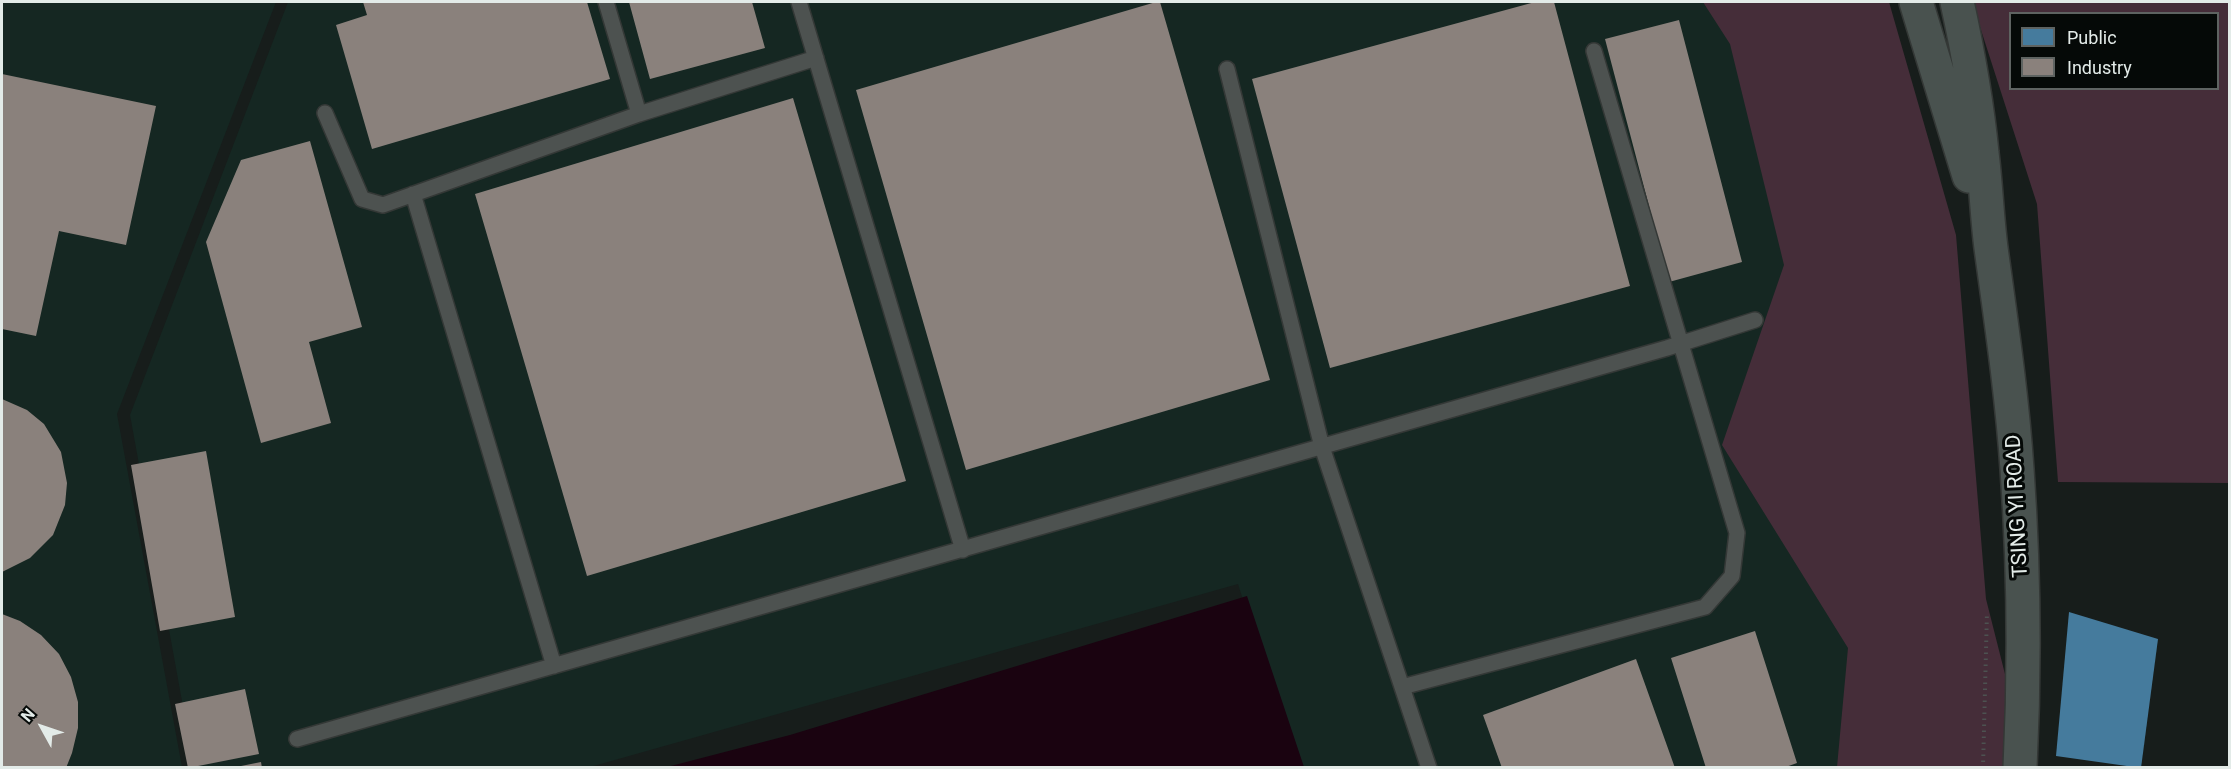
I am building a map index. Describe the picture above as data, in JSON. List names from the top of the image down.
{
  "streets": {
    "main road": ["TSING YI ROAD"]
  },
  "legend": ["Public", "Industry"],
  "north": "top left"
}
